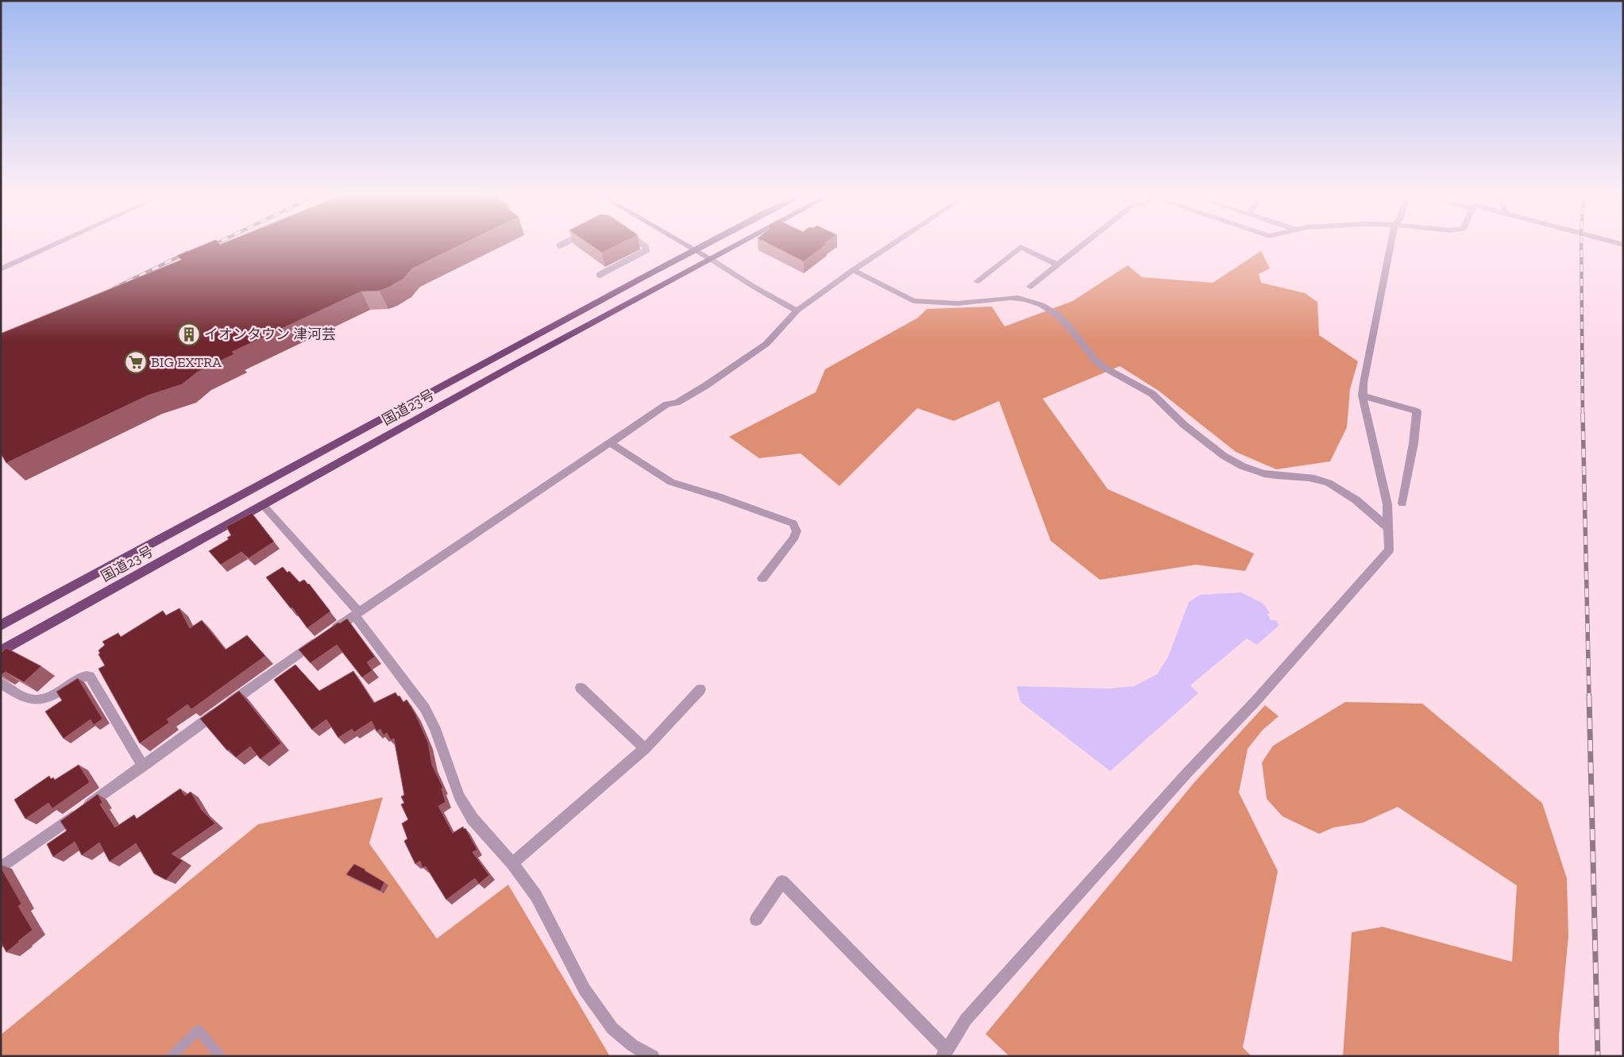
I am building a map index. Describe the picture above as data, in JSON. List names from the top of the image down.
{
  "streets": {
    "highway": ["国道23号"]
  },
  "places": {
    "building": ["イオンタウン 津河芸"],
    "supermarket": ["BIG EXTRA"]
  }
}
